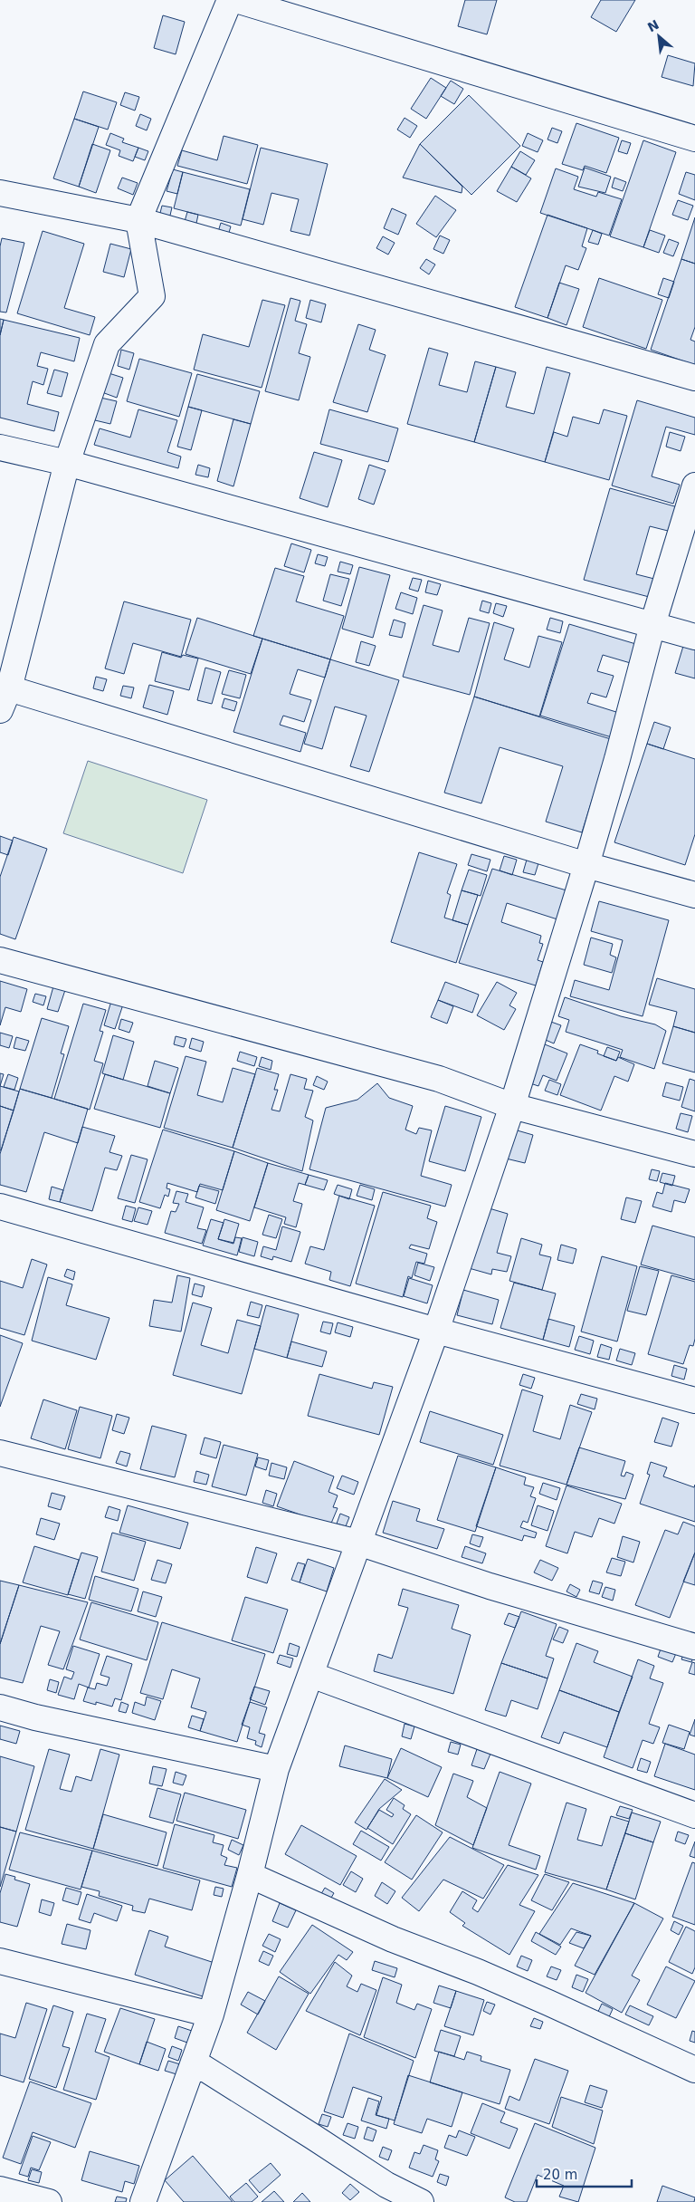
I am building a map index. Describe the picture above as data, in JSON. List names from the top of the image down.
{
  "scale_bar": "20 m",
  "north": "top left"
}
